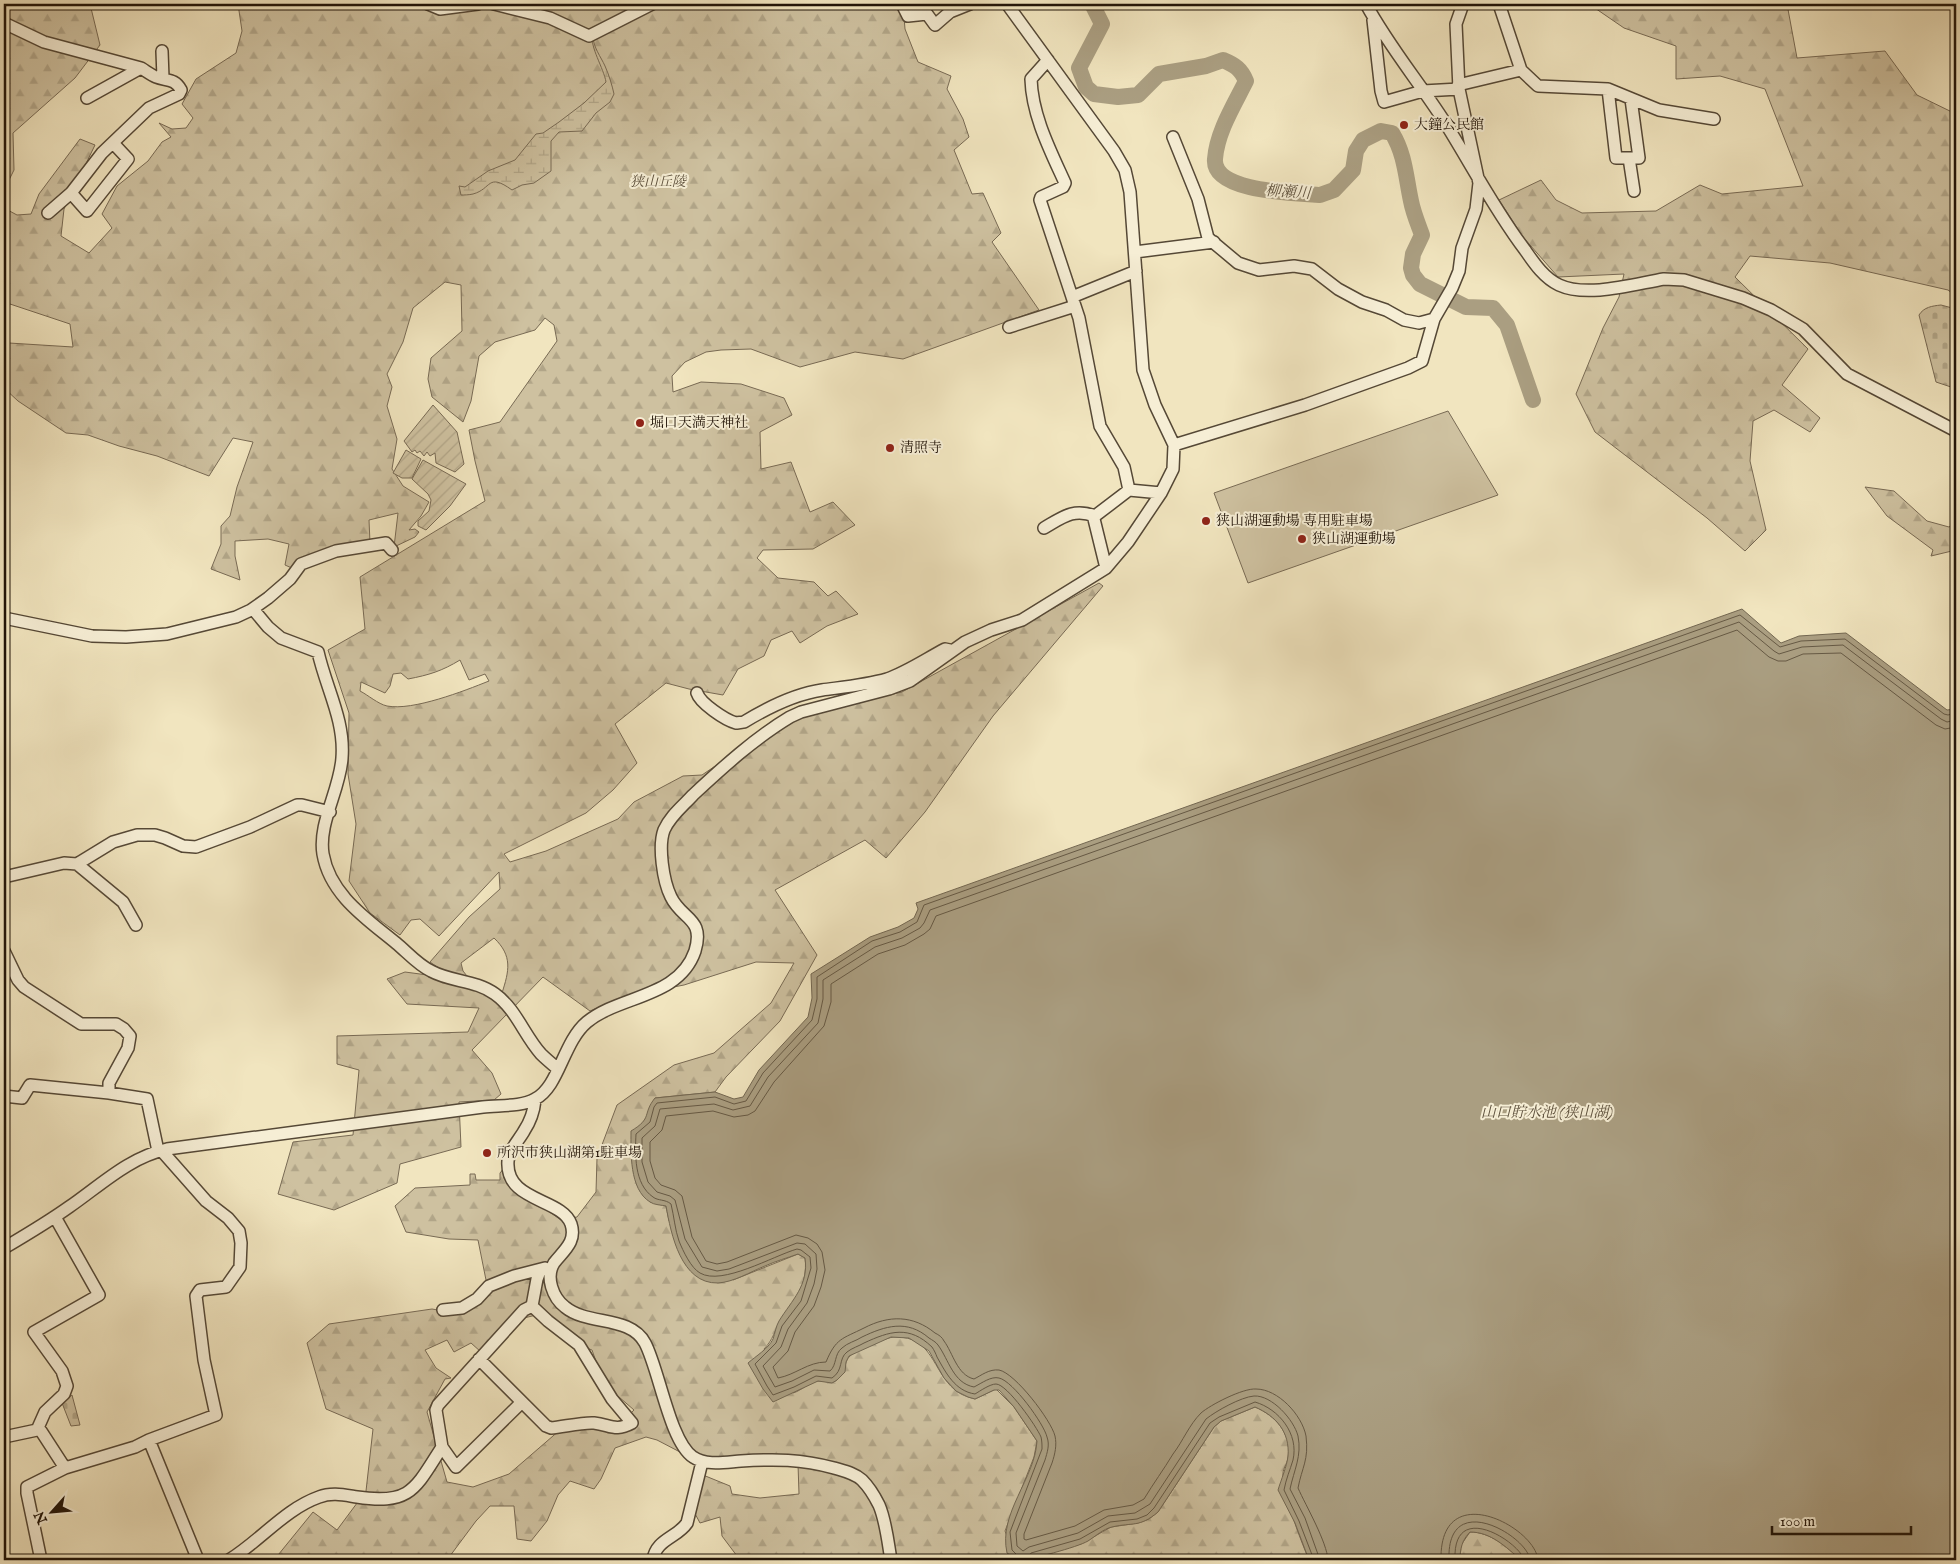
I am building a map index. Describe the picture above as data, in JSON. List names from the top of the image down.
{
  "water": ["柳瀬川", "山口貯水池 (狭山湖)"],
  "parks": ["狭山丘陵"],
  "places": [
    "大鐘公民館",
    "堀口天満天神社",
    "清照寺",
    "狭山湖運動場 専用駐車場",
    "狭山湖運動場",
    "所沢市狭山湖第1駐車場"
  ],
  "scale_bar": "100 m",
  "north": "bottom left"
}
